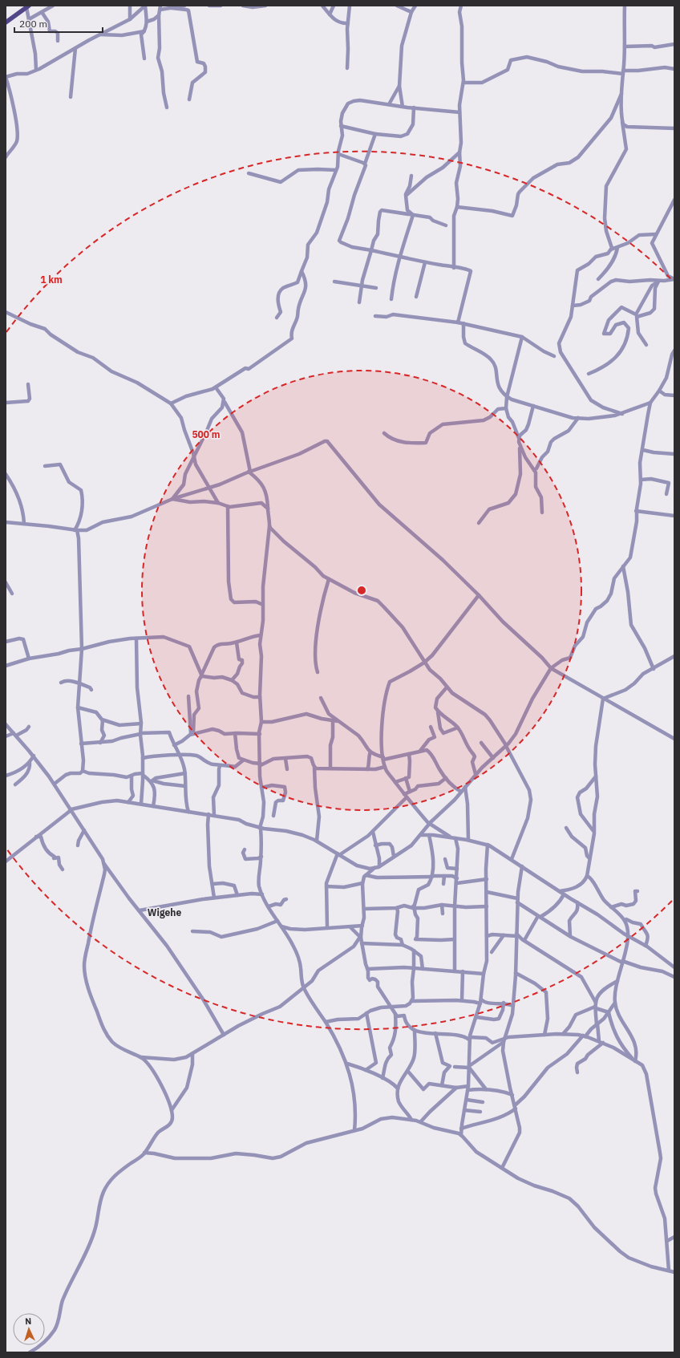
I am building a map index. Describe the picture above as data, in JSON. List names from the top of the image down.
{
  "districts": ["Wigehe"],
  "scale_bar": "200 m",
  "north": "top",
  "rings": ["1 km", "500 m"]
}
